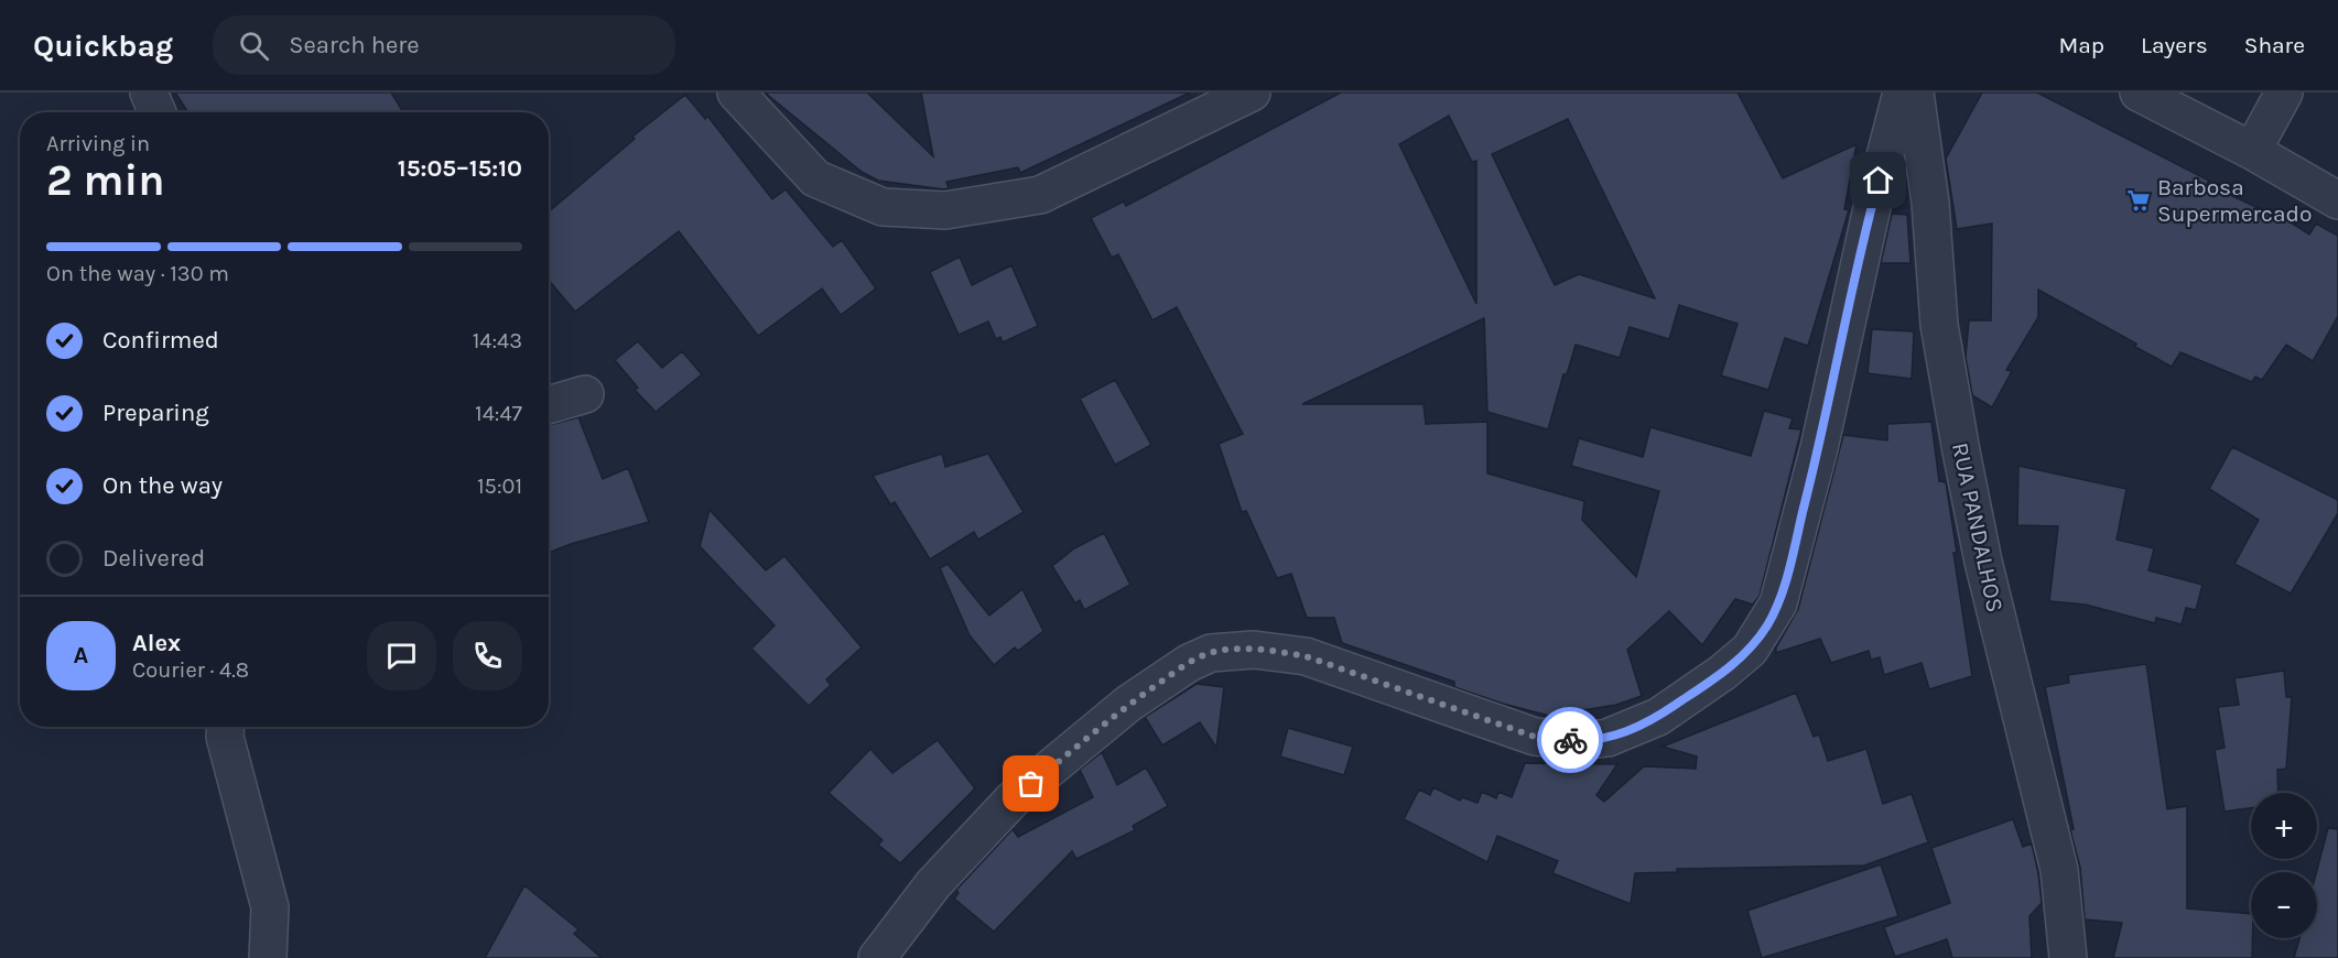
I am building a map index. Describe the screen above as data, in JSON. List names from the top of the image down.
{
  "streets": {
    "street": ["RUA PANDALHOS"]
  },
  "places": {
    "supermarket": ["Barbosa Supermercado"]
  },
  "page": {
    "header": "Quickbag",
    "search": "Search here",
    "nav": ["Map", "Layers", "Share"],
    "heading": ["2 min", "Arriving in", "15:05–15:10"],
    "panel": ["Alex", "Courier · 4.8"],
    "bar": "On the way · 130 m",
    "list": [
      ["Confirmed", "14:43"],
      ["Preparing", "14:47"],
      ["On the way", "15:01"],
      "Delivered"
    ],
    "round": "A",
    "map_buttons": ["+", "−"]
  }
}
